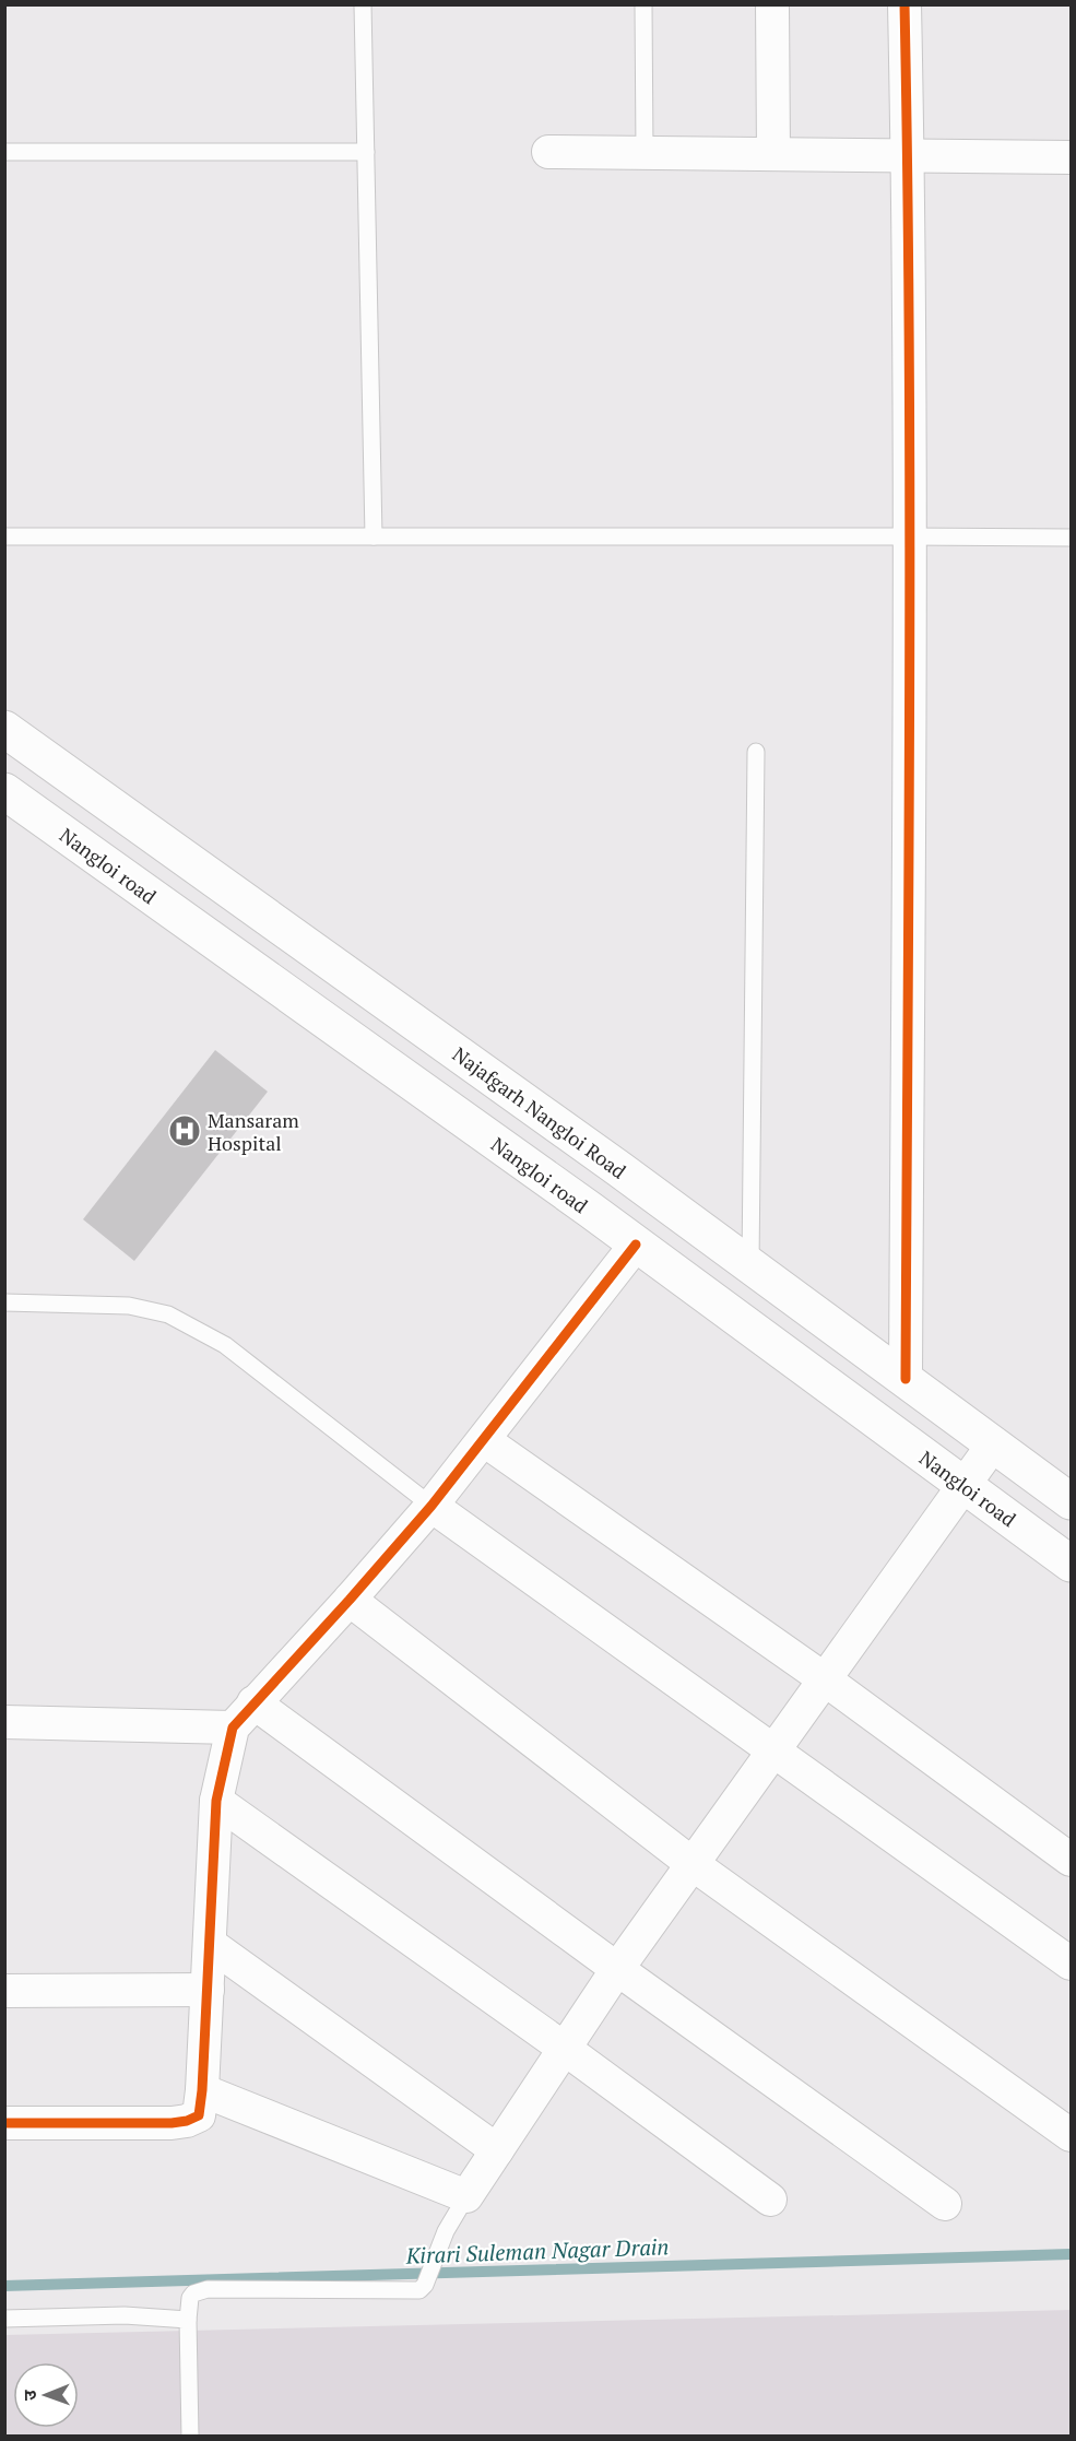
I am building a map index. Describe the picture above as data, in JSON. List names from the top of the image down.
{
  "streets": {
    "main road": ["Nangloi road", "Najafgarh Nangloi Road"]
  },
  "water": ["Kirari Suleman Nagar Drain"],
  "places": {
    "hospital": ["Mansaram Hospital"]
  },
  "north": "left"
}
